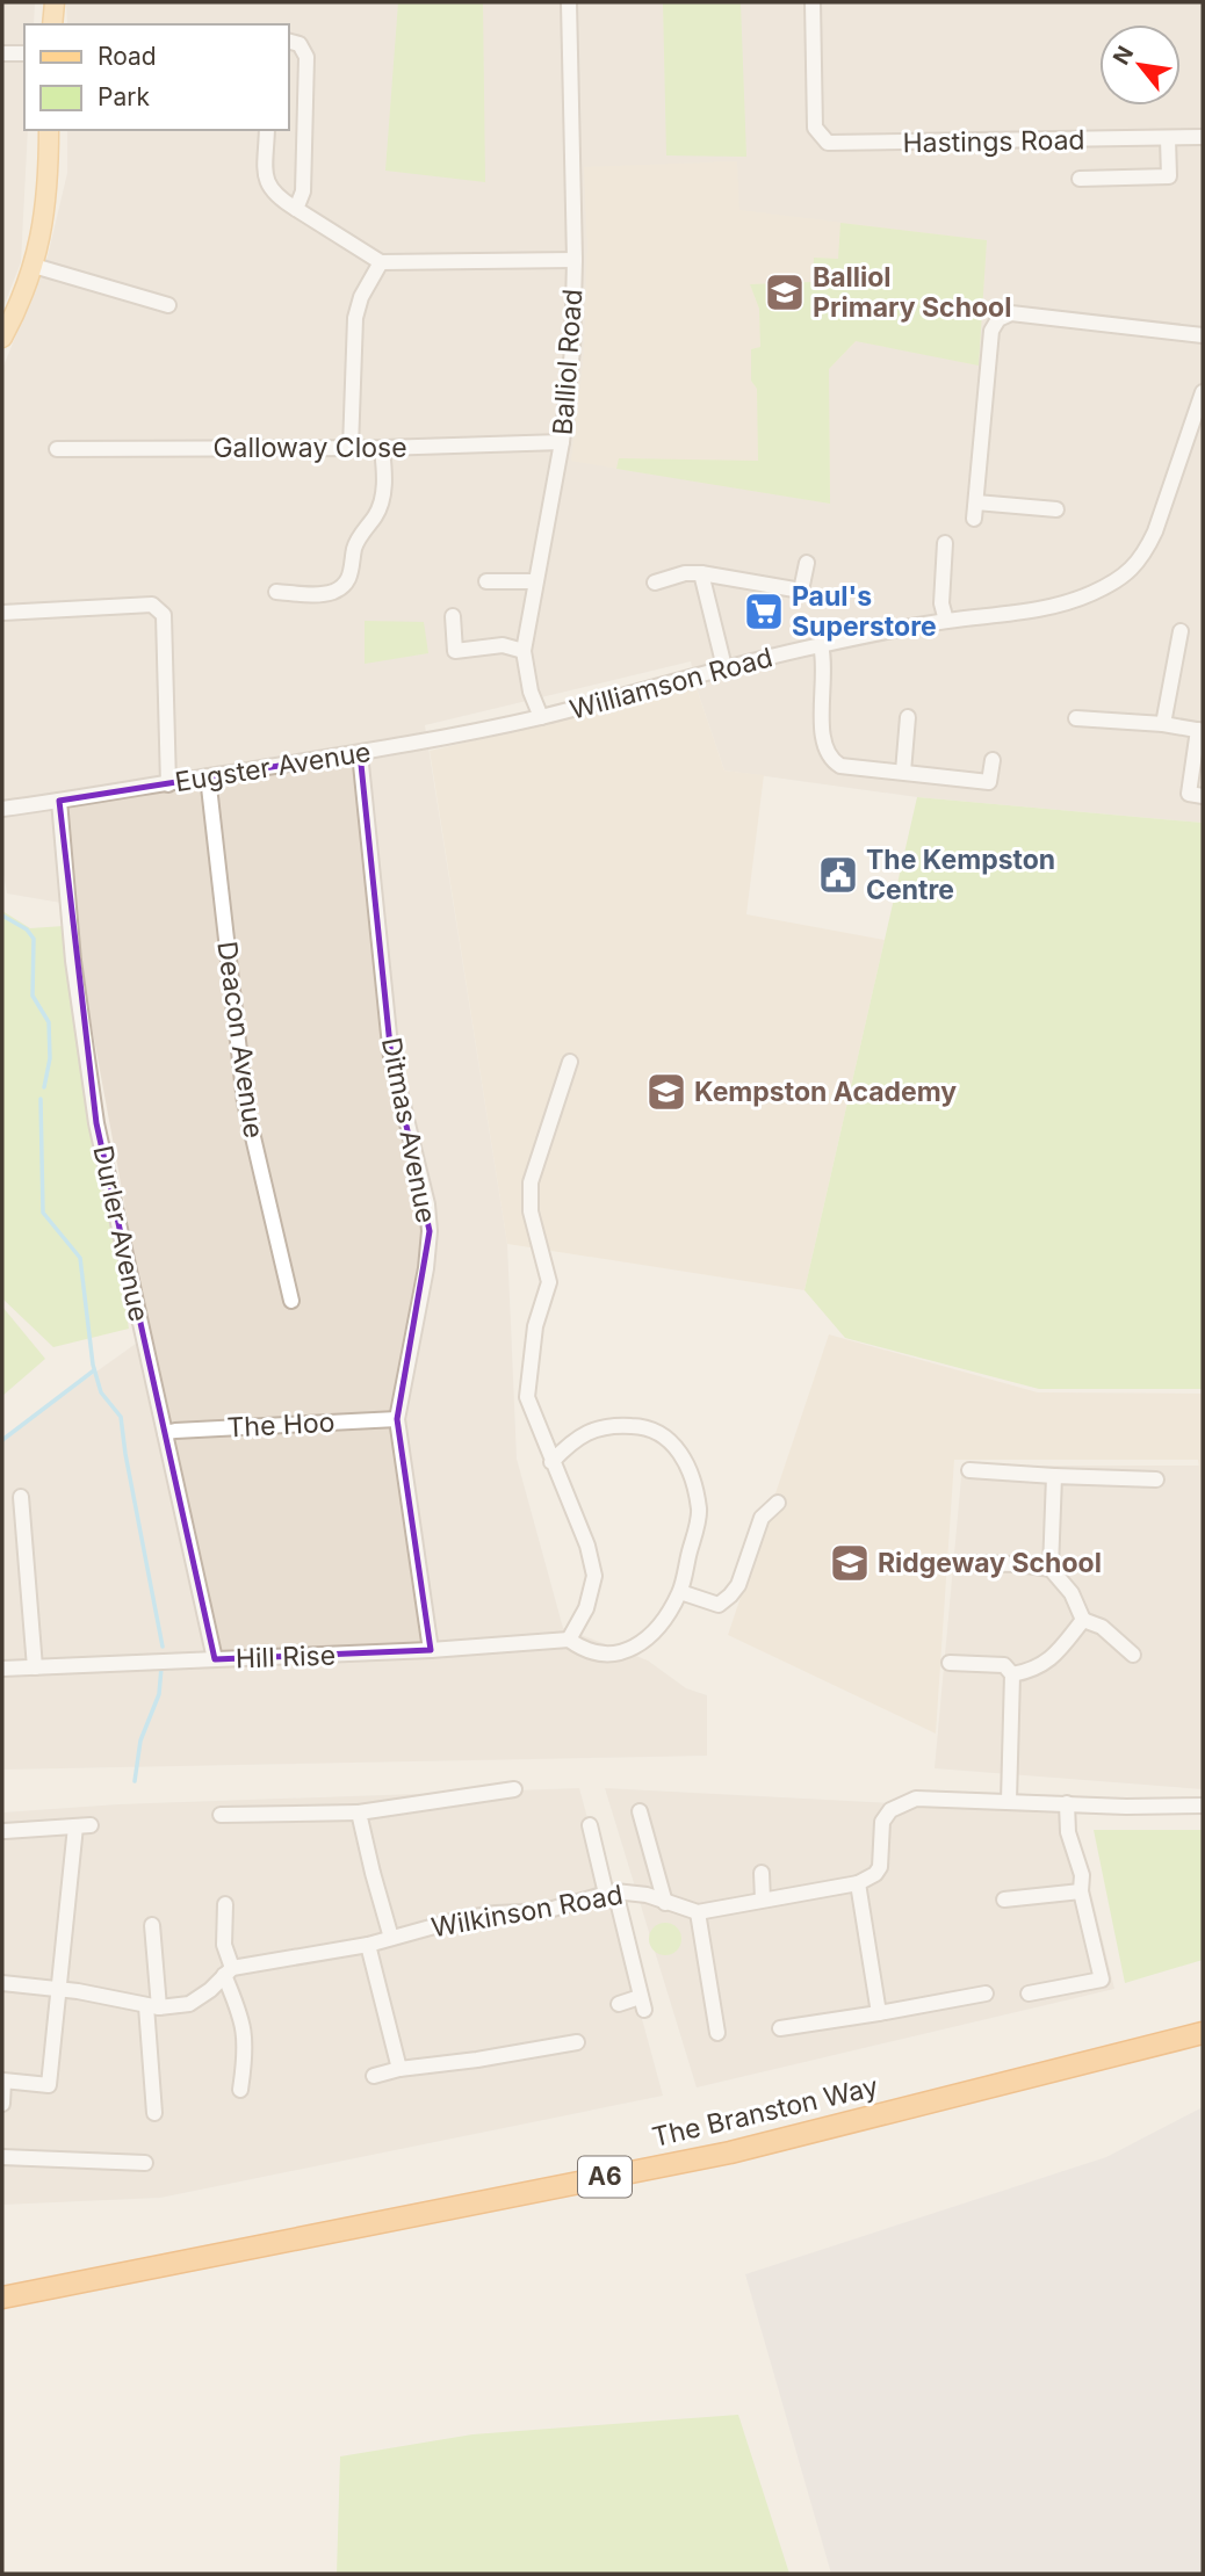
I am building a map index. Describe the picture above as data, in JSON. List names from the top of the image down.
{
  "streets": {
    "highway": ["The Branston Way", "A6"],
    "street": [
      "Hastings Road",
      "Balliol Road",
      "Galloway Close",
      "Williamson Road",
      "Eugster Avenue",
      "Deacon Avenue",
      "Ditmas Avenue",
      "Durler Avenue",
      "The Hoo",
      "Hill Rise",
      "Wilkinson Road"
    ]
  },
  "crossings": [
    ["Balliol Road", "Galloway Close"],
    ["Balliol Road", "Williamson Road"],
    ["Balliol Road", "Eugster Avenue"],
    ["Williamson Road", "Eugster Avenue"],
    ["Eugster Avenue", "Deacon Avenue"],
    ["Eugster Avenue", "Ditmas Avenue"],
    ["Eugster Avenue", "Durler Avenue"],
    ["Ditmas Avenue", "The Hoo"],
    ["Ditmas Avenue", "Hill Rise"],
    ["Durler Avenue", "The Hoo"],
    ["Durler Avenue", "Hill Rise"]
  ],
  "places": {
    "school or university": ["Balliol Primary School", "Kempston Academy", "Ridgeway School"],
    "supermarket": ["Paul's Superstore"],
    "public building": ["The Kempston Centre"]
  },
  "legend": ["Road", "Park"],
  "north": "top left"
}
